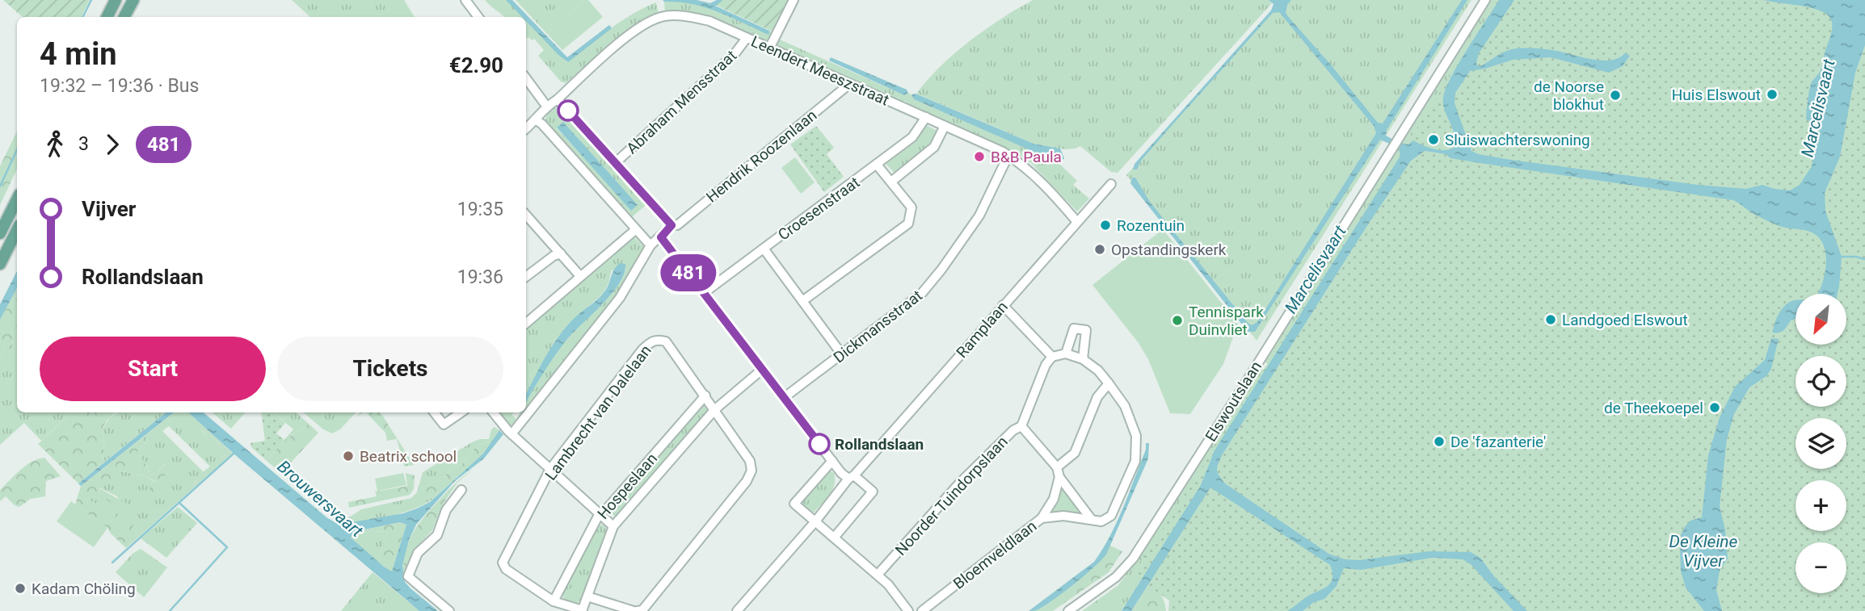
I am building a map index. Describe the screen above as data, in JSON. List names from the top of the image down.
{
  "streets": {
    "street": [
      "Leendert Meeszstraat",
      "Abraham Mensstraat",
      "Hendrik Roozenlaan",
      "Croesenstraat",
      "Dickmansstraat",
      "Ramplaan",
      "Elswoutslaan",
      "Lambrecht van Dalelaan",
      "Hospeslaan",
      "Noorder Tuindorpslaan",
      "Bloemveldlaan"
    ]
  },
  "crossings": [
    ["Leendert Meeszstraat", "Abraham Mensstraat"],
    ["Leendert Meeszstraat", "Hendrik Roozenlaan"],
    ["Leendert Meeszstraat", "Croesenstraat"],
    ["Leendert Meeszstraat", "Dickmansstraat"],
    ["Leendert Meeszstraat", "Ramplaan"],
    ["Lambrecht van Dalelaan", "Hospeslaan"]
  ],
  "water": ["Marcelisvaart", "Brouwersvaart", "De Kleine Vijver"],
  "places": [
    "Huis Elswout",
    "de Noorse blokhut",
    "Sluiswachterswoning",
    "B&B Paula",
    "Rozentuin",
    "Opstandingskerk",
    "Landgoed Elswout",
    "Tennispark Duinvliet",
    "de Theekoepel",
    "De 'fazanterie'",
    "Rollandslaan",
    "Beatrix school",
    "Kadam Chöling"
  ],
  "lines": ["bus line 481"],
  "north": "bottom left",
  "page": {
    "on_map": "481",
    "heading": ["4 min", "19:32 – 19:36 · Bus", "€2.90"],
    "legs": ["3", "481"],
    "list": [
      {
        "name": "Vijver",
        "value": "19:35"
      },
      {
        "name": "Rollandslaan",
        "value": "19:36"
      }
    ],
    "map_buttons": ["+", "−"],
    "buttons": ["Start", "Tickets"]
  }
}
